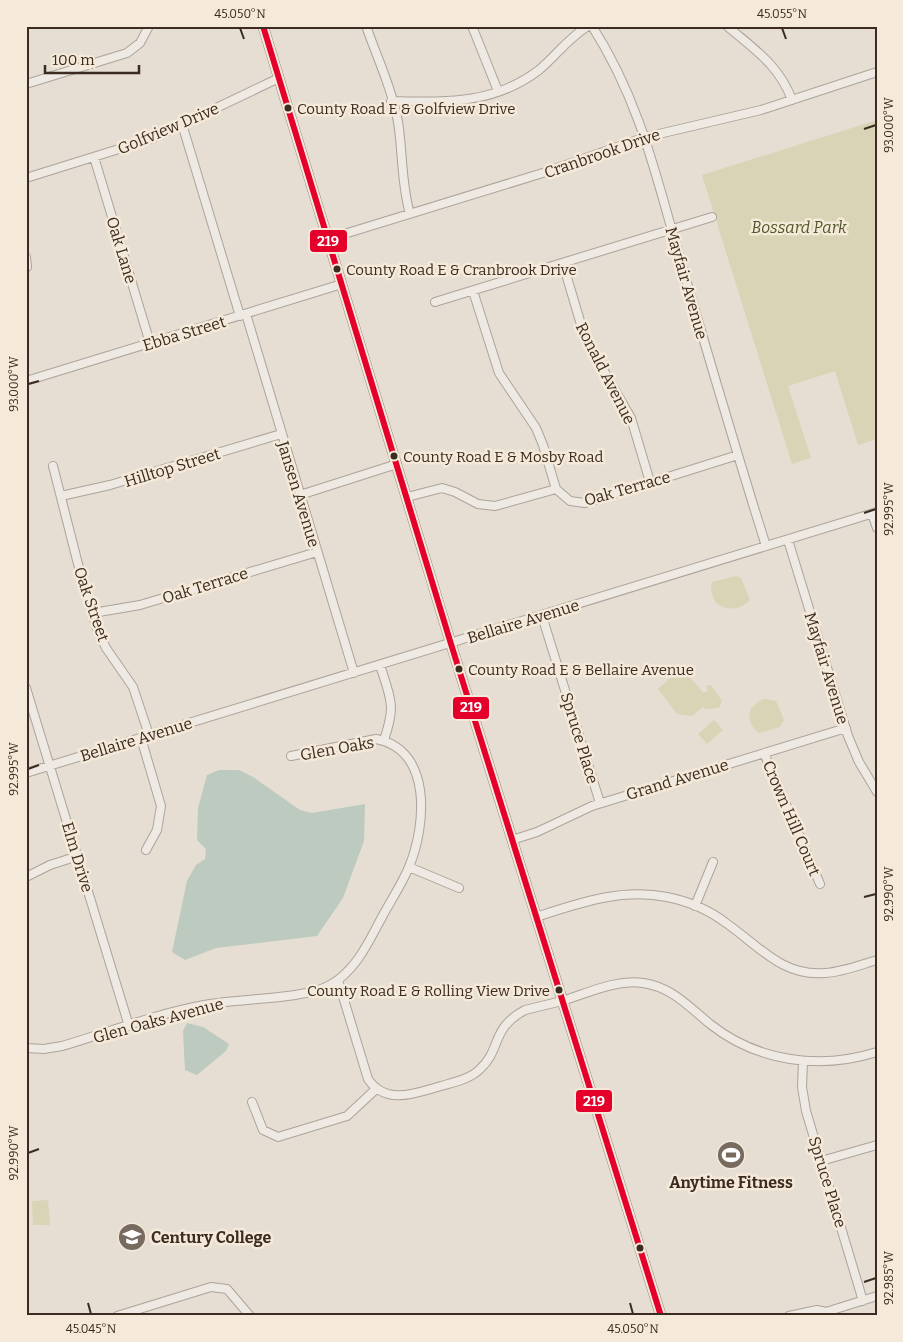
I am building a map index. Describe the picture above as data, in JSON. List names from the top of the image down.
{
  "streets": {
    "street": [
      "Golfview Drive",
      "Cranbrook Drive",
      "Oak Lane",
      "Mayfair Avenue",
      "Ebba Street",
      "Ronald Avenue",
      "Hilltop Street",
      "Oak Terrace",
      "Jansen Avenue",
      "Oak Street",
      "Bellaire Avenue",
      "Spruce Place",
      "Glen Oaks",
      "Grand Avenue",
      "Crown Hill Court",
      "Elm Drive",
      "Glen Oaks Avenue"
    ]
  },
  "crossings": [
    ["Golfview Drive", "Oak Lane"],
    ["Golfview Drive", "Jansen Avenue"],
    ["Cranbrook Drive", "Mayfair Avenue"],
    ["Oak Lane", "Ebba Street"],
    ["Mayfair Avenue", "Oak Terrace"],
    ["Mayfair Avenue", "Bellaire Avenue"],
    ["Mayfair Avenue", "Grand Avenue"],
    ["Ebba Street", "Jansen Avenue"],
    ["Ronald Avenue", "Oak Terrace"],
    ["Hilltop Street", "Jansen Avenue"],
    ["Hilltop Street", "Oak Street"],
    ["Oak Terrace", "Jansen Avenue"],
    ["Oak Terrace", "Oak Street"],
    ["Jansen Avenue", "Bellaire Avenue"],
    ["Oak Street", "Bellaire Avenue"],
    ["Bellaire Avenue", "Spruce Place"],
    ["Bellaire Avenue", "Elm Drive"],
    ["Spruce Place", "Grand Avenue"],
    ["Glen Oaks", "Glen Oaks Avenue"],
    ["Grand Avenue", "Crown Hill Court"],
    ["Elm Drive", "Glen Oaks Avenue"]
  ],
  "parks": ["Bossard Park"],
  "places": {
    "other": [
      "County Road E & Golfview Drive",
      "County Road E & Cranbrook Drive",
      "County Road E & Mosby Road",
      "County Road E & Bellaire Avenue",
      "County Road E & Rolling View Drive"
    ],
    "sports": ["Anytime Fitness"],
    "school or university": ["Century College"]
  },
  "lines": ["transit line 219"],
  "scale_bar": "100 m",
  "coordinates": [
    "45.050°N",
    "45.055°N",
    "93.000°W",
    "92.995°W",
    "92.990°W",
    "92.985°W",
    "45.045°N"
  ]
}
